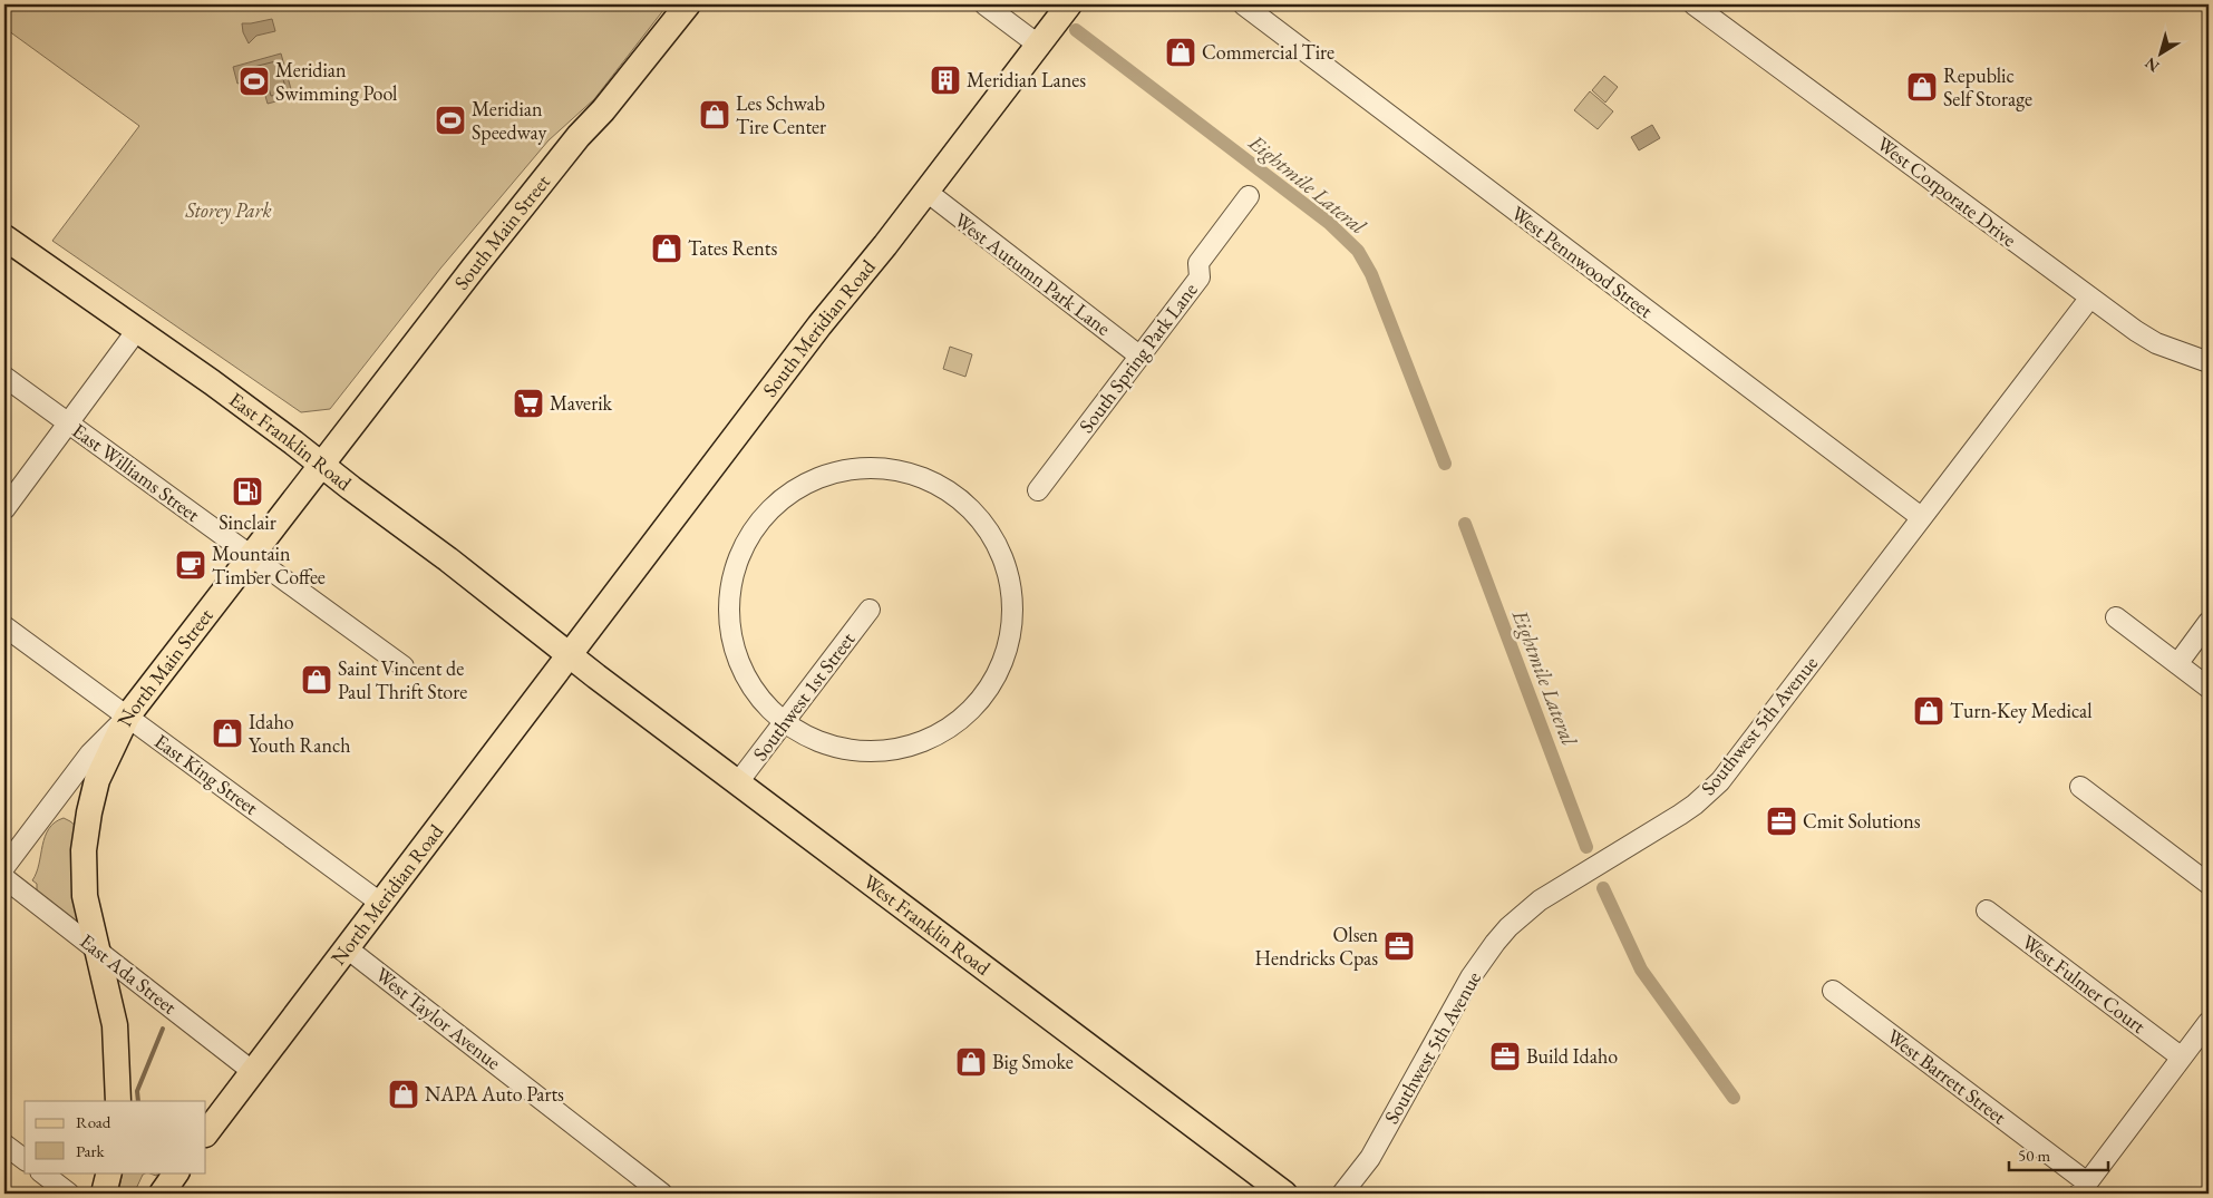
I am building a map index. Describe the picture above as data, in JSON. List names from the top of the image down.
{
  "streets": {
    "main road": [
      "South Main Street",
      "South Meridian Road",
      "East Franklin Road",
      "North Main Street",
      "North Meridian Road",
      "West Franklin Road"
    ],
    "street": [
      "West Corporate Drive",
      "West Pennwood Street",
      "West Autumn Park Lane",
      "South Spring Park Lane",
      "East Williams Street",
      "Southwest 1st Street",
      "Southwest 5th Avenue",
      "East King Street",
      "East Ada Street",
      "West Fulmer Court",
      "West Taylor Avenue",
      "West Barrett Street"
    ]
  },
  "crossings": [
    ["West Corporate Drive", "Southwest 5th Avenue"],
    ["South Main Street", "East Franklin Road"],
    ["South Main Street", "North Main Street"],
    ["West Pennwood Street", "Southwest 5th Avenue"],
    ["West Autumn Park Lane", "South Meridian Road"],
    ["West Autumn Park Lane", "South Spring Park Lane"],
    ["South Meridian Road", "East Franklin Road"],
    ["South Meridian Road", "North Meridian Road"],
    ["South Meridian Road", "West Franklin Road"],
    ["East Franklin Road", "North Main Street"],
    ["East Franklin Road", "North Meridian Road"],
    ["East Franklin Road", "West Franklin Road"],
    ["East Williams Street", "North Main Street"],
    ["North Main Street", "East King Street"],
    ["Southwest 1st Street", "West Franklin Road"],
    ["East King Street", "North Meridian Road"],
    ["North Meridian Road", "West Franklin Road"],
    ["North Meridian Road", "East Ada Street"],
    ["North Meridian Road", "West Taylor Avenue"]
  ],
  "water": ["Eightmile Lateral"],
  "parks": ["Storey Park"],
  "places": {
    "shop": [
      "Commercial Tire",
      "Republic Self Storage",
      "Les Schwab Tire Center",
      "Tates Rents",
      "Saint Vincent de Paul Thrift Store",
      "Turn-Key Medical",
      "Idaho Youth Ranch",
      "Big Smoke",
      "NAPA Auto Parts"
    ],
    "building": ["Meridian Lanes"],
    "sports": ["Meridian Swimming Pool", "Meridian Speedway"],
    "supermarket": ["Maverik"],
    "fuel station": ["Sinclair"],
    "cafe": ["Mountain Timber Coffee"],
    "office": ["Cmit Solutions", "Olsen Hendricks Cpas", "Build Idaho"]
  },
  "legend": ["Road", "Park"],
  "scale_bar": "50 m",
  "north": "bottom left"
}
